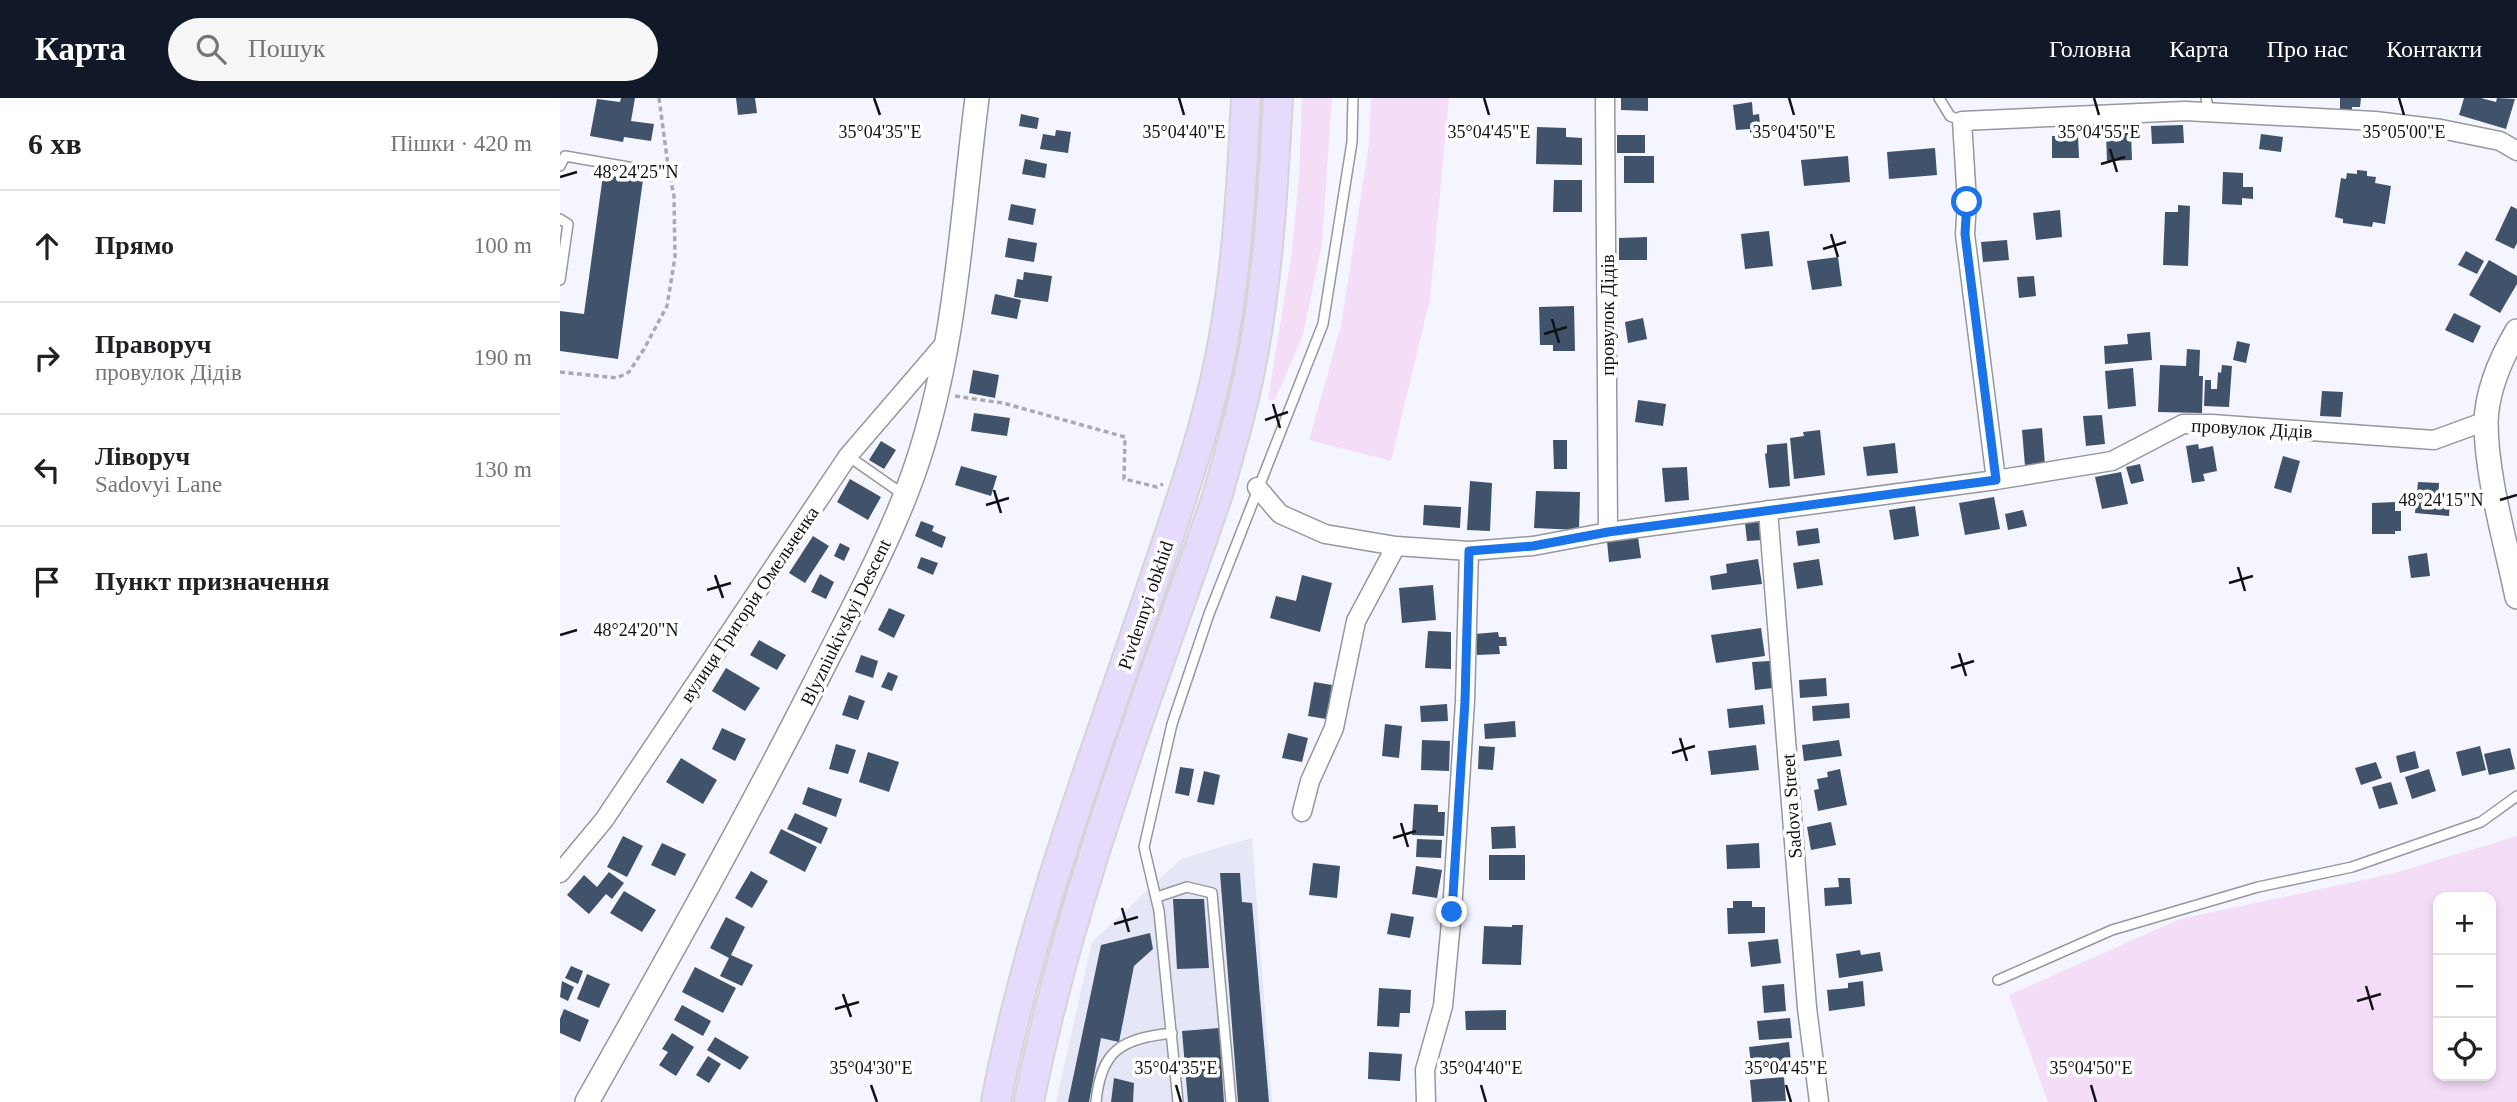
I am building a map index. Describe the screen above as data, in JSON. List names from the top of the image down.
{
  "streets": {
    "main road": ["Pivdennyi obkhid"],
    "street": [
      "провулок Дідів",
      "вулиця Григорія Омельченка",
      "Blyzniukivskyi Descent",
      "Sadova Street"
    ]
  },
  "crossings": [
    ["провулок Дідів", "Sadova Street"],
    ["вулиця Григорія Омельченка", "Blyzniukivskyi Descent"]
  ],
  "page": {
    "header": "Карта",
    "search": "Пошук",
    "nav": [
      "Головна",
      "Карта",
      "Про нас",
      "Контакти"
    ],
    "heading": ["6 хв", "Пішки · 420 m"],
    "list": [
      ["Прямо", "100 m"],
      ["Праворуч", "провулок Дідів", "190 m"],
      ["Ліворуч", "Sadovyi Lane", "130 m"],
      "Пункт призначення"
    ],
    "map_buttons": ["+", "−"]
  },
  "coordinates": [
    "35°05'00\"E",
    "35°04'35\"E",
    "35°04'40\"E",
    "35°04'45\"E",
    "35°04'50\"E",
    "35°04'55\"E",
    "48°24'25\"N",
    "48°24'15\"N",
    "48°24'20\"N",
    "35°04'30\"E"
  ]
}
